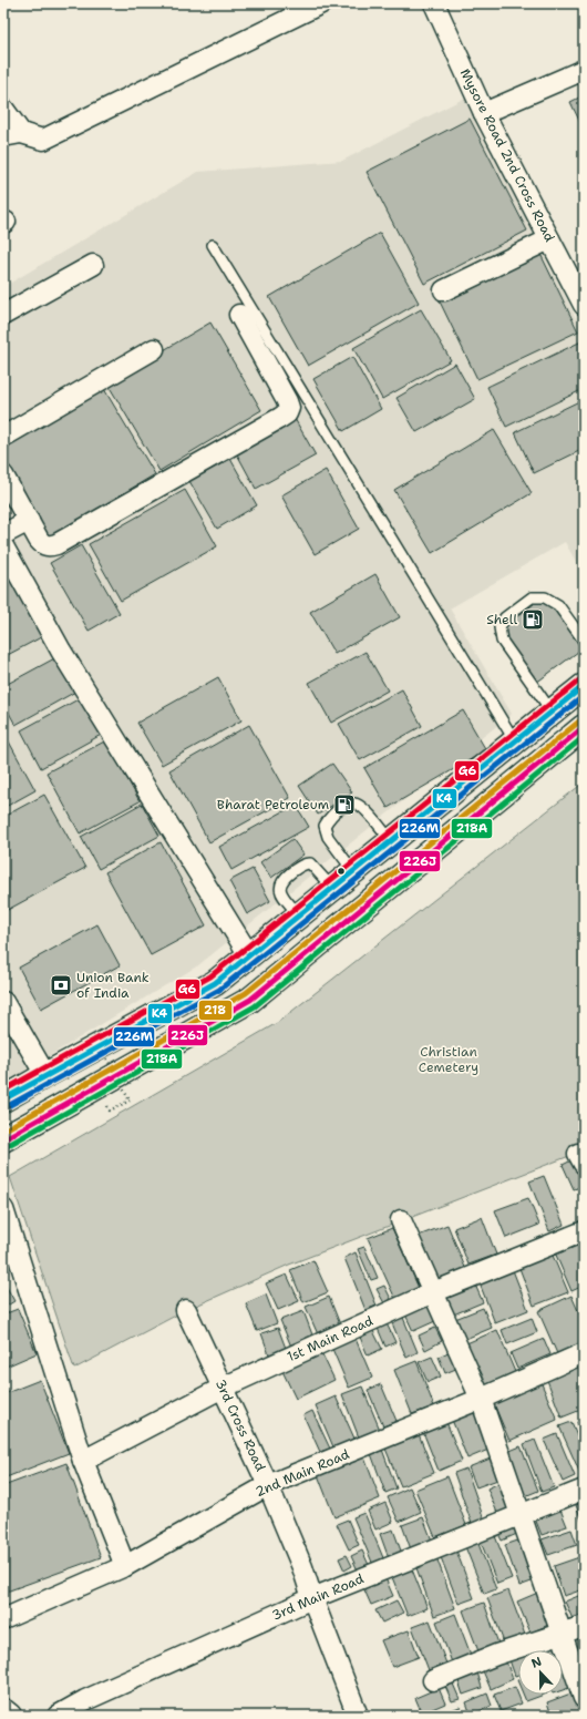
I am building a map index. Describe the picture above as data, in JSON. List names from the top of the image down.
{
  "streets": {
    "street": [
      "Mysore Road 2nd Cross Road",
      "1st Main Road",
      "3rd Cross Road",
      "2nd Main Road",
      "3rd Main Road"
    ]
  },
  "crossings": [
    ["1st Main Road", "3rd Cross Road"],
    ["3rd Cross Road", "2nd Main Road"],
    ["3rd Cross Road", "3rd Main Road"]
  ],
  "parks": ["Christian Cemetery"],
  "places": {
    "fuel station": ["Shell", "Bharat Petroleum"],
    "bank": ["Union Bank of India"]
  },
  "lines": [
    "transit line G6",
    "transit line K4",
    "transit line 226M",
    "transit line 218",
    "transit line 226J",
    "transit line 218A"
  ],
  "north": "top"
}
